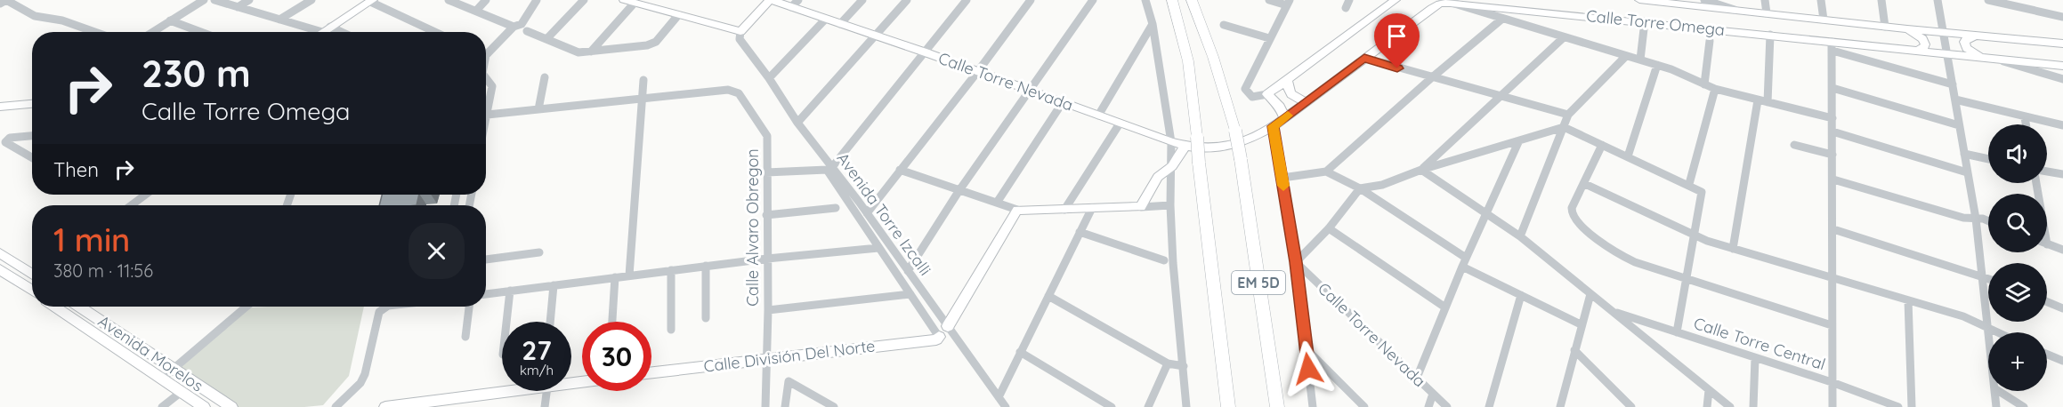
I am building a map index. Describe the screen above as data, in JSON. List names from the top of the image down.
{
  "streets": {
    "highway": ["EM 5D"],
    "main road": [
      "Calle Torre Omega",
      "Calle Torre Nevada",
      "Avenida Morelos",
      "Calle División Del Norte"
    ],
    "street": ["Avenida Torre Izcalli", "Calle Alvaro Obregon", "Calle Torre Central"]
  },
  "crossings": [
    ["Calle Torre Omega", "Calle Torre Nevada"],
    ["Calle Alvaro Obregon", "Calle División Del Norte"]
  ],
  "page": {
    "turn": ["230 m", "Calle Torre Omega"],
    "map_buttons": "+",
    "then": "Then",
    "heading": ["1 min", "380 m · 11:56"],
    "speed": "27 km/h",
    "limit": "30"
  }
}
